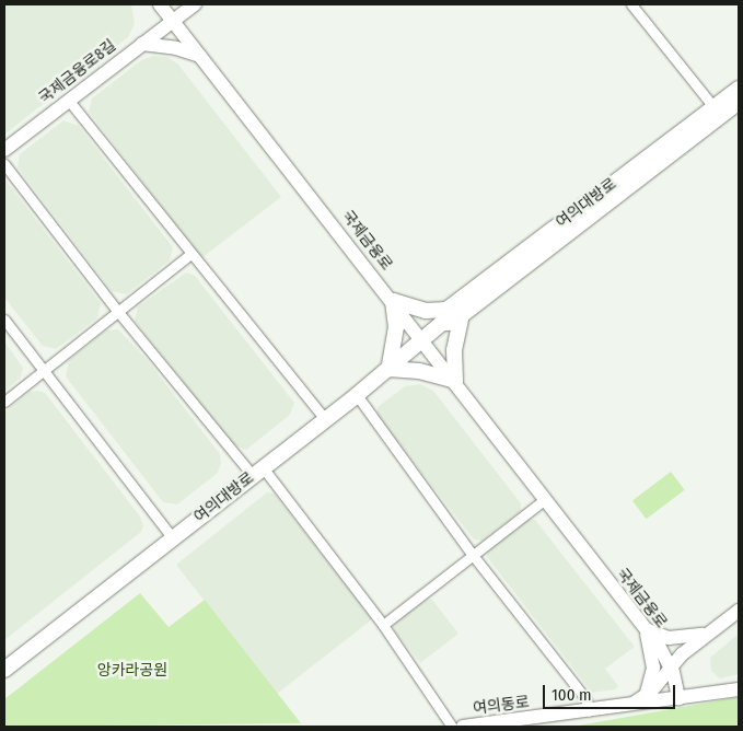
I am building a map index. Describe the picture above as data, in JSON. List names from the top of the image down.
{
  "streets": {
    "main road": ["여의대방로"],
    "street": ["국제금융로8길", "국제금융로", "여의동로"]
  },
  "crossings": [
    ["국제금융로8길", "국제금융로"],
    ["여의대방로", "국제금융로"],
    ["국제금융로", "여의동로"]
  ],
  "parks": ["앙카라공원"],
  "scale_bar": "100 m"
}
